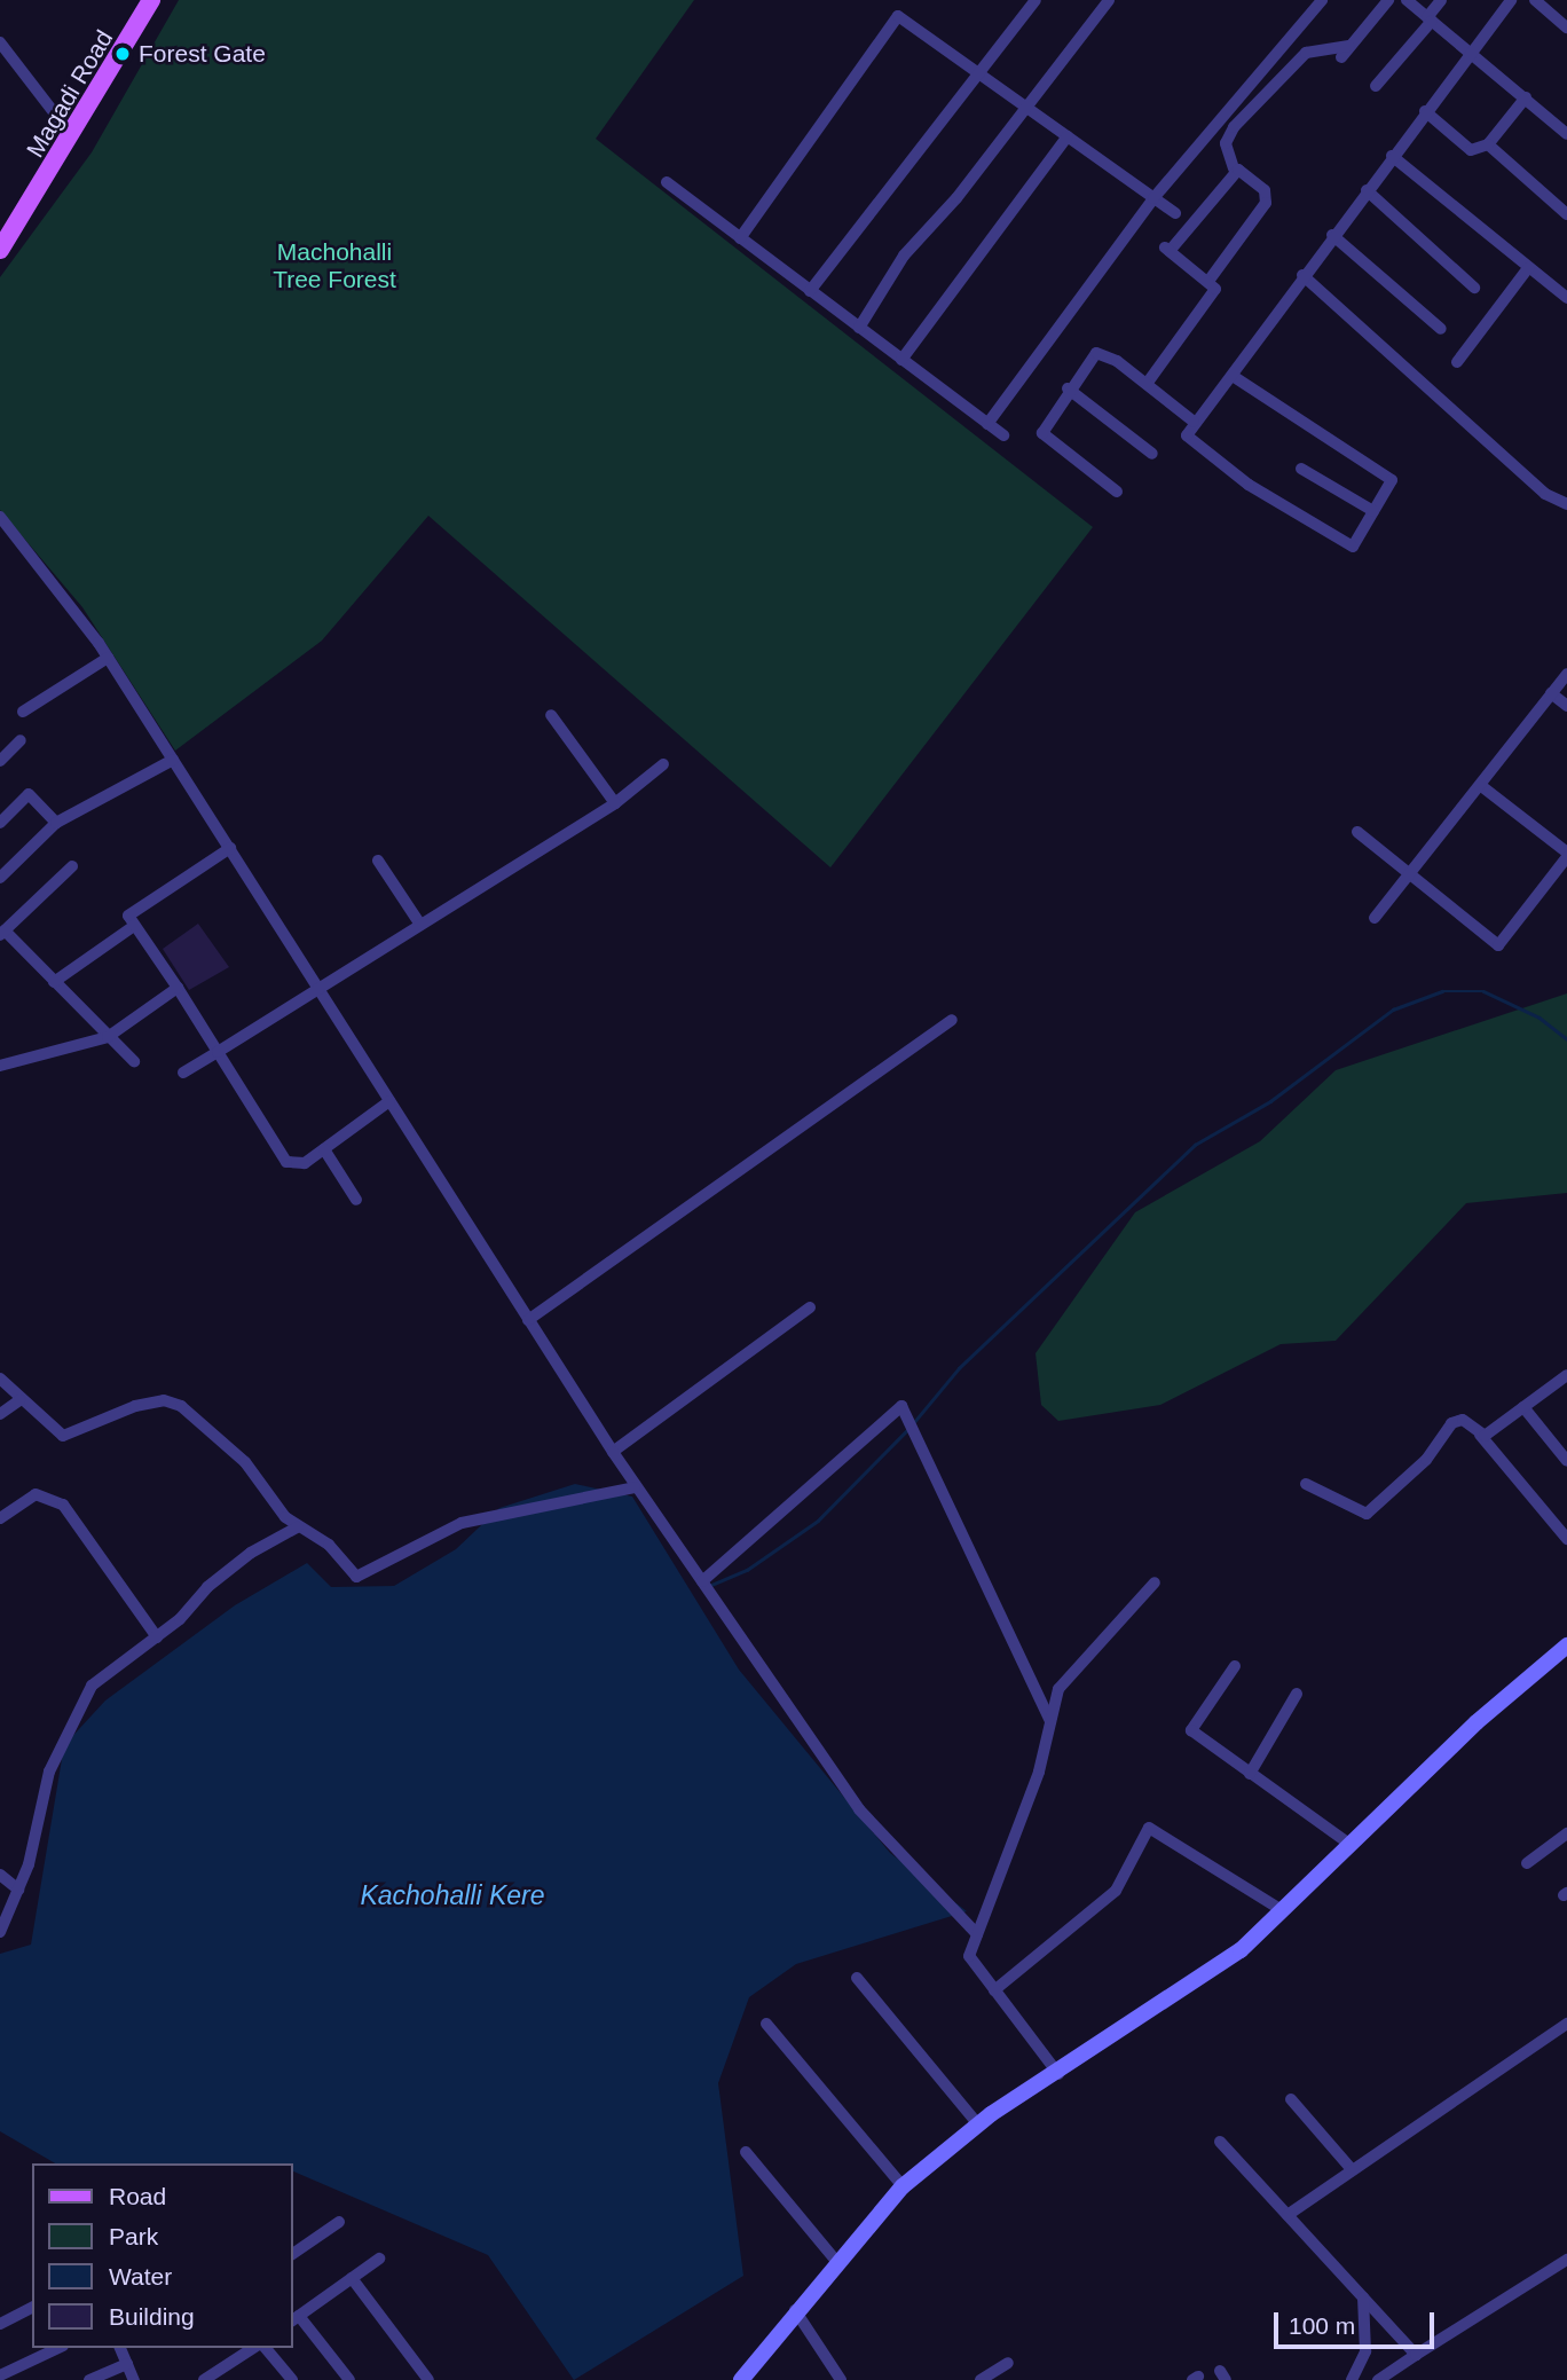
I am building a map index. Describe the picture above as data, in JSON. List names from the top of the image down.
{
  "streets": {
    "main road": ["Magadi Road"]
  },
  "water": ["Kachohalli Kere"],
  "parks": ["Machohalli Tree Forest"],
  "places": ["Forest Gate"],
  "legend": [
    "Road",
    "Park",
    "Water",
    "Building"
  ],
  "scale_bar": "100 m"
}
